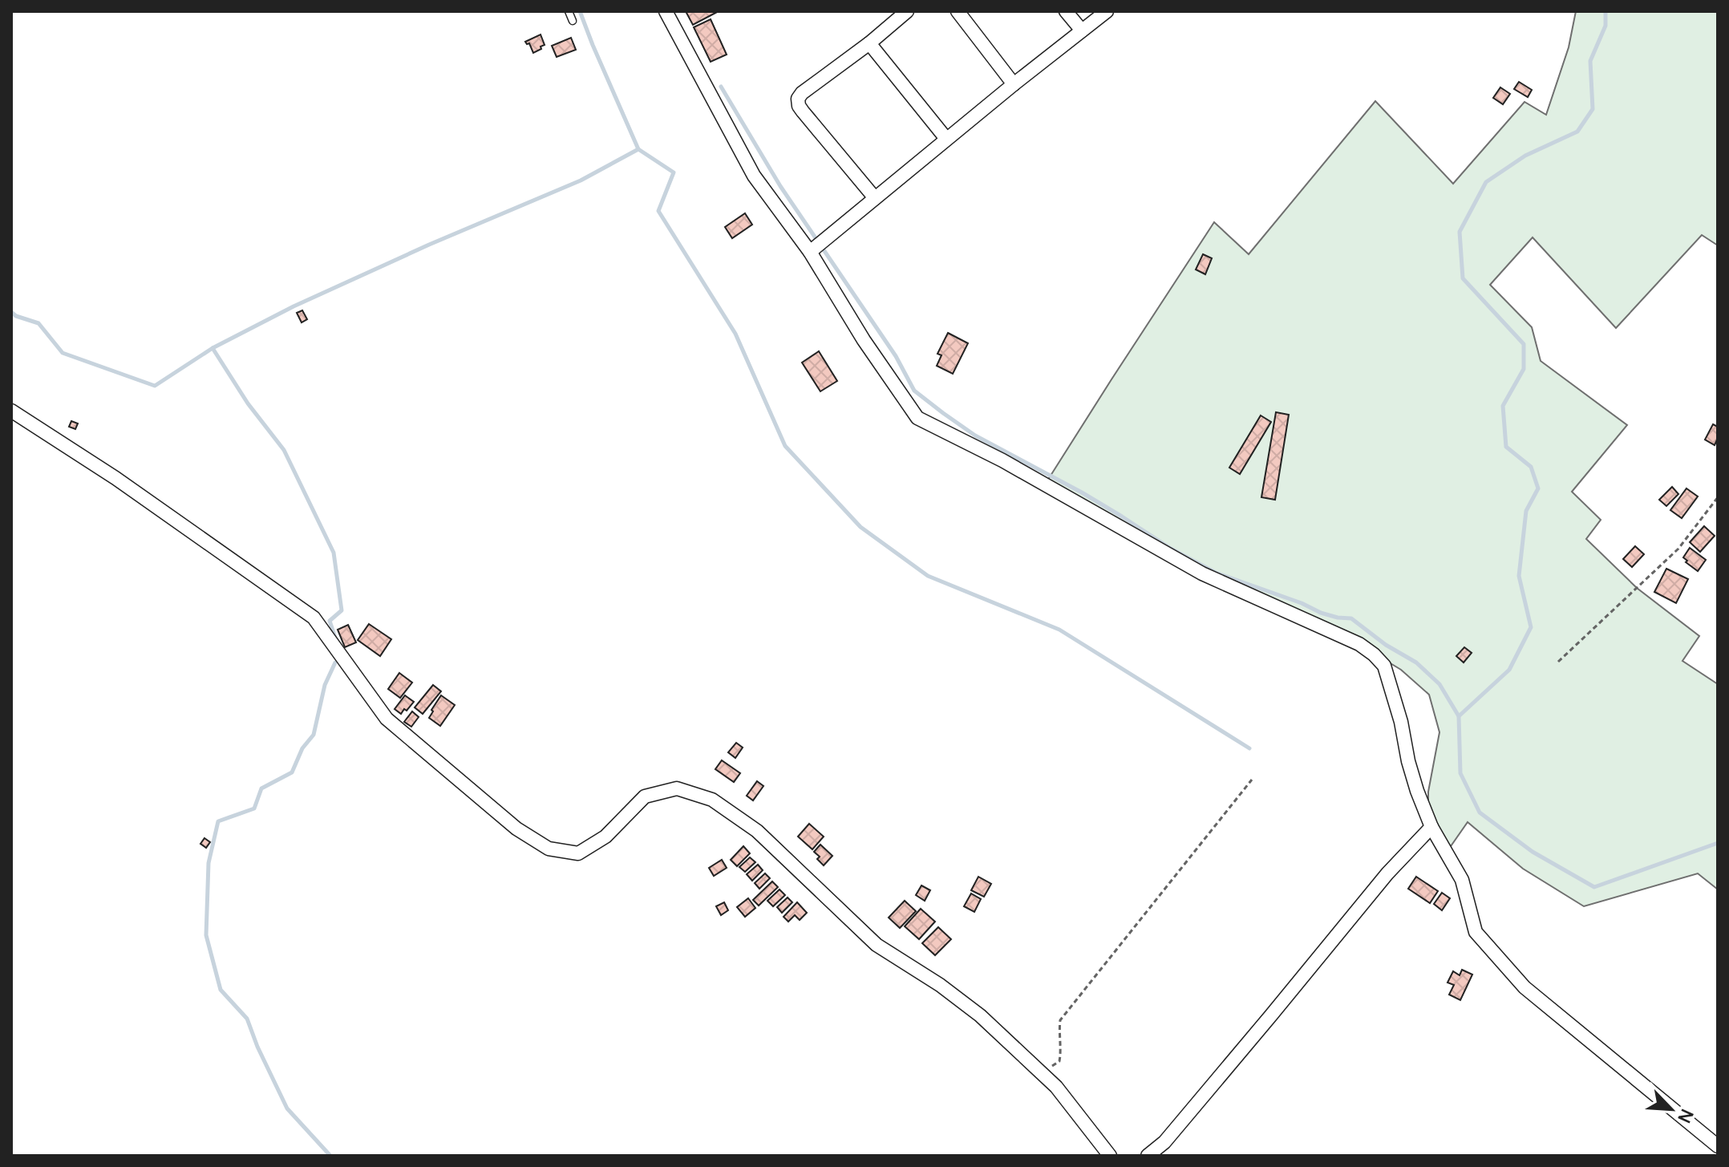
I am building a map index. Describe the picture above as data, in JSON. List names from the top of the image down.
{
  "north": "bottom right"
}
